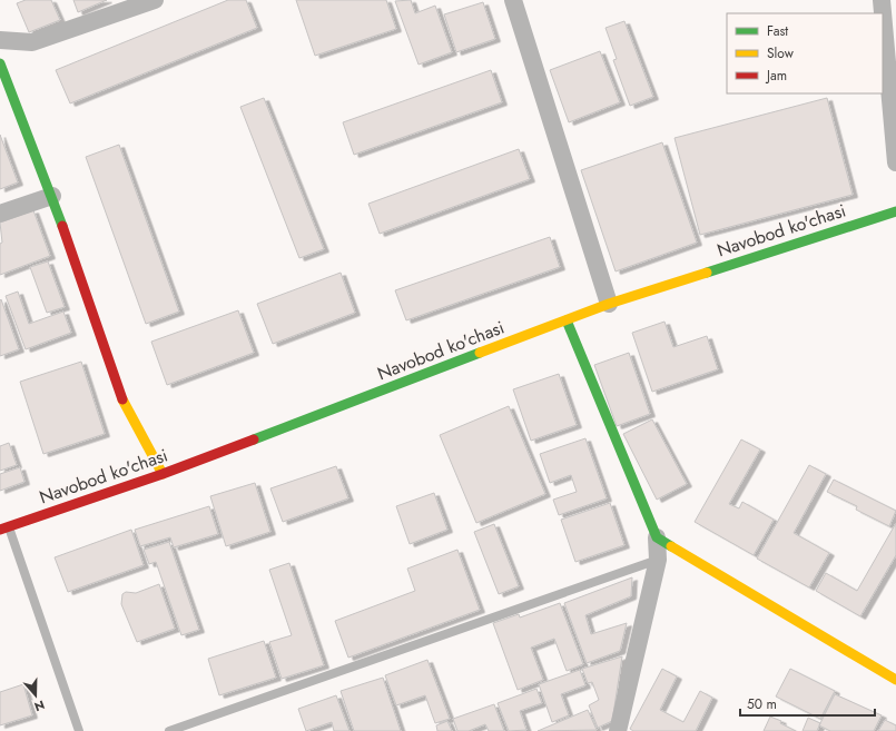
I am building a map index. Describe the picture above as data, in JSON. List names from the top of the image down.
{
  "streets": {
    "street": ["Navobod ko'chasi"]
  },
  "legend": ["Fast", "Slow", "Jam"],
  "scale_bar": "50 m",
  "north": "bottom"
}
